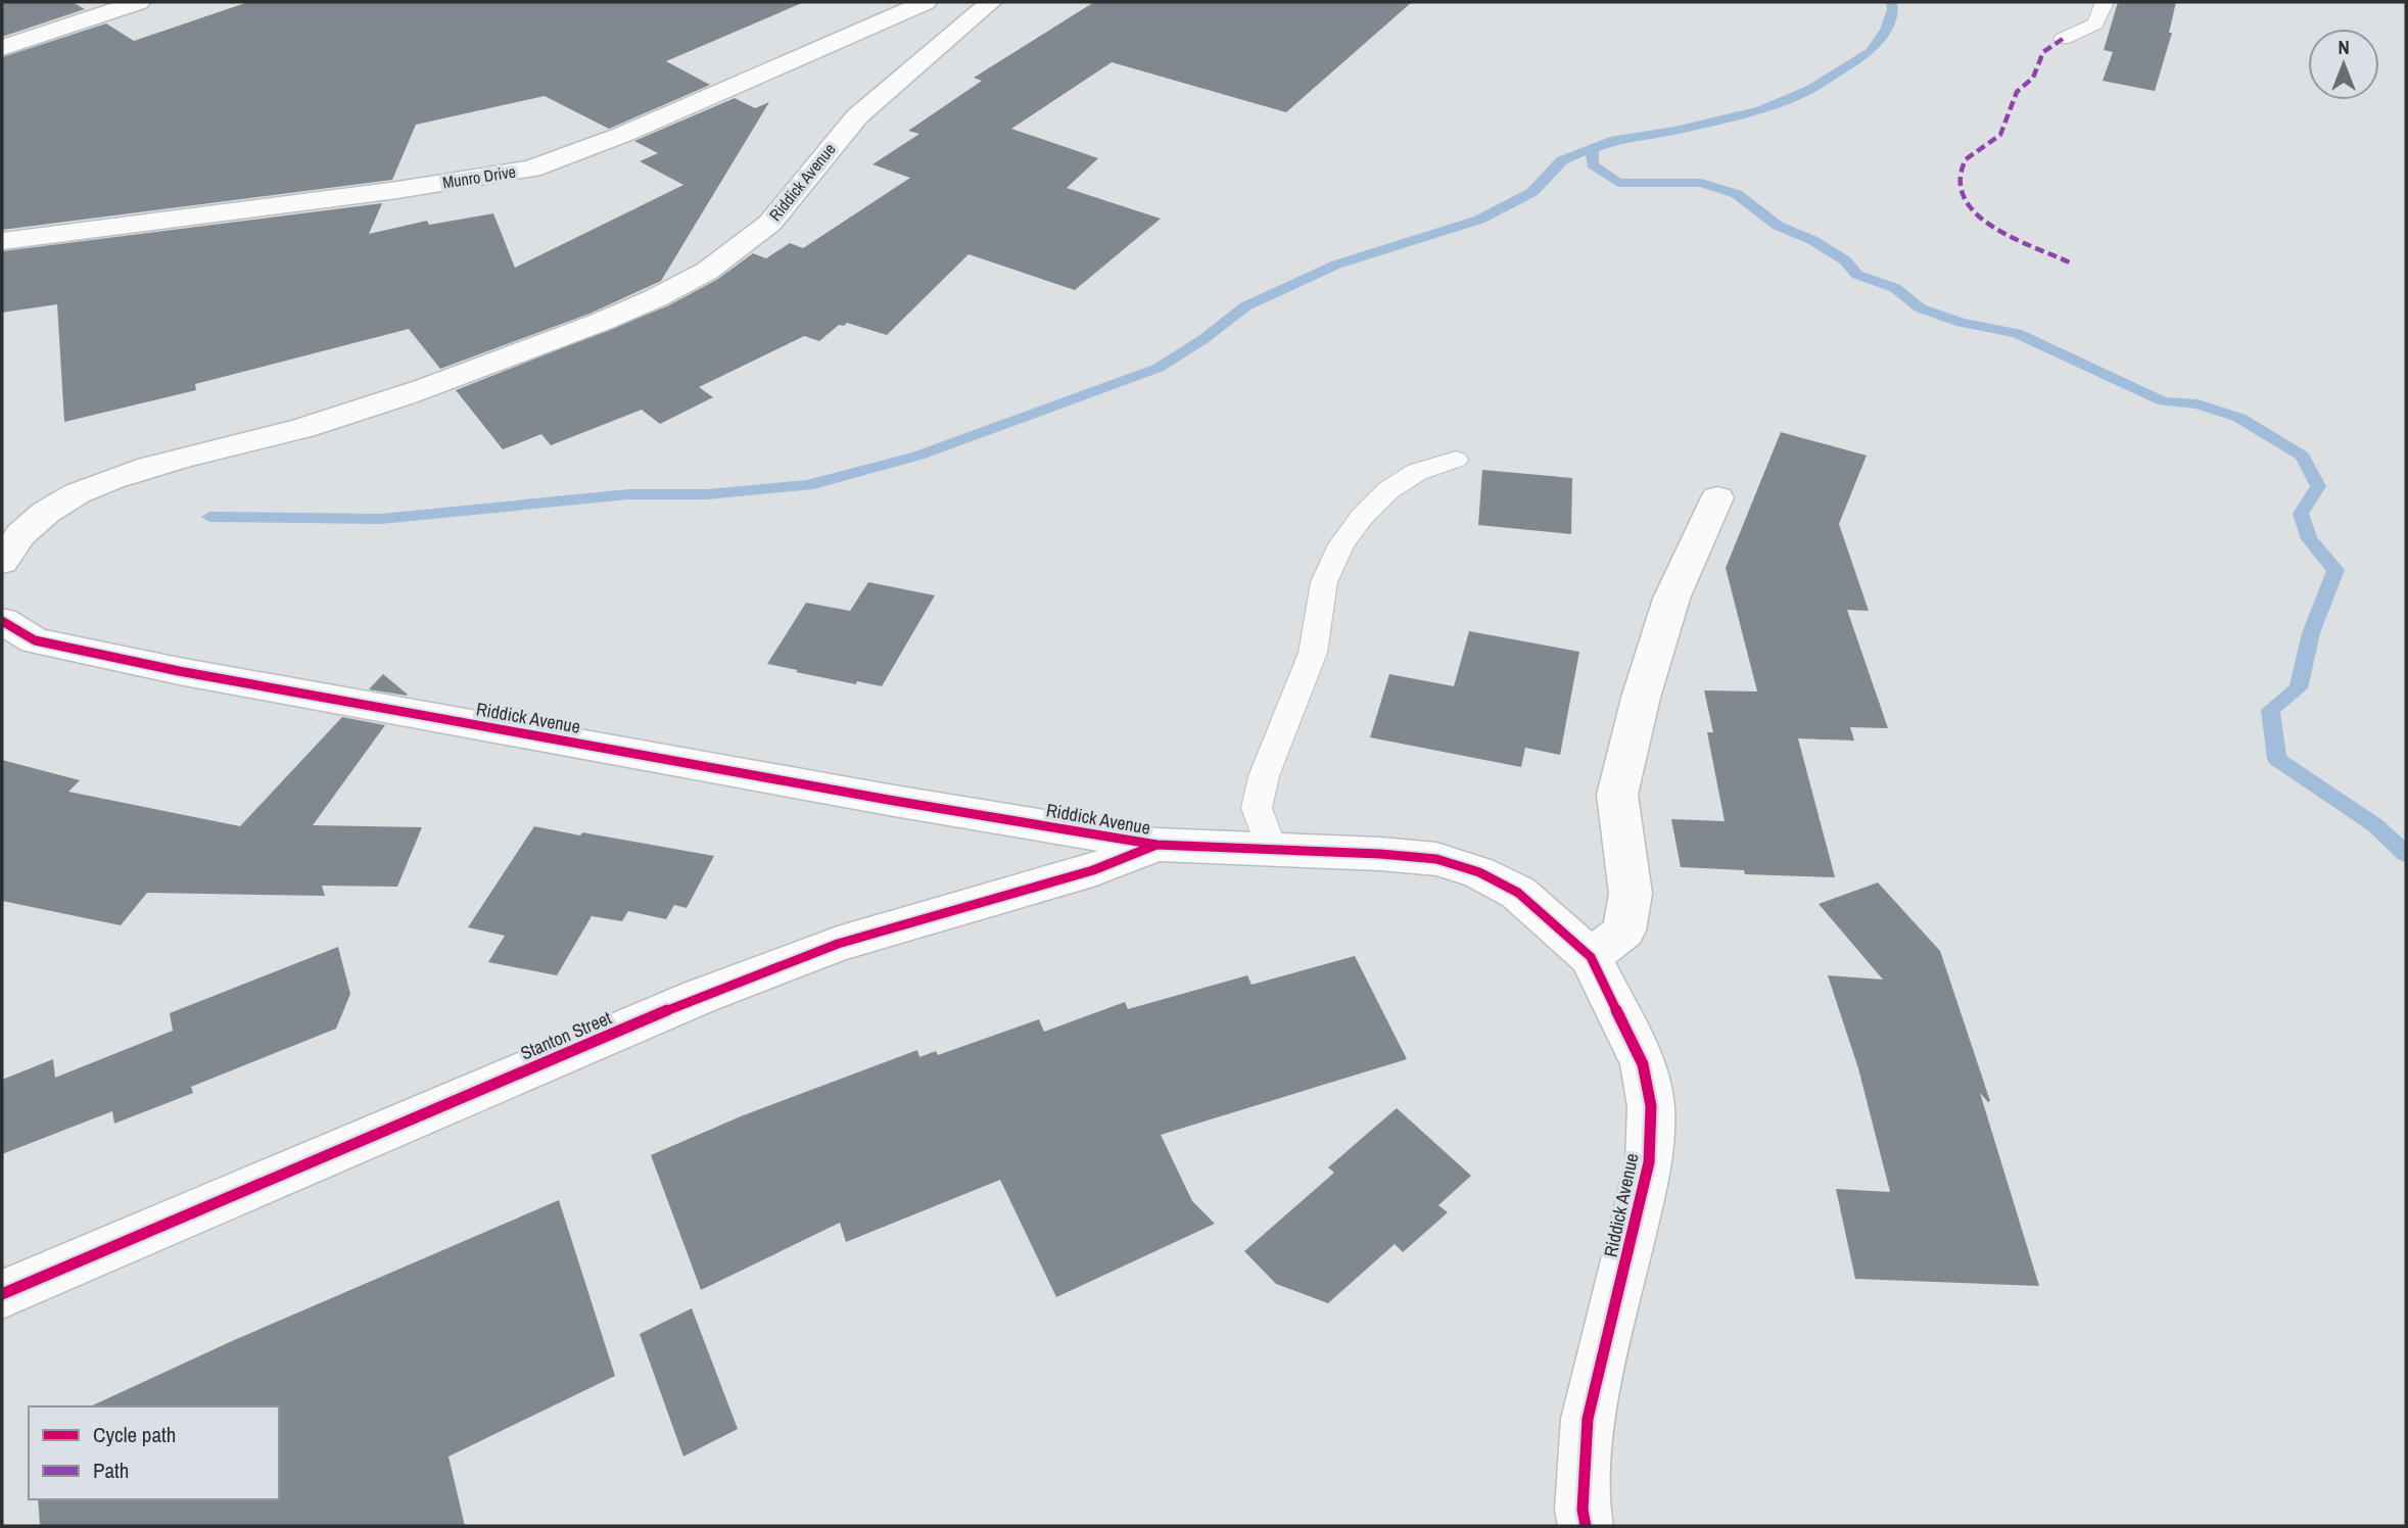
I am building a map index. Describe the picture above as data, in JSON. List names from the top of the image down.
{
  "streets": {
    "street": ["Munro Drive", "Riddick Avenue", "Stanton Street"]
  },
  "crossings": [
    ["Riddick Avenue", "Stanton Street"]
  ],
  "legend": ["Cycle path", "Path"],
  "north": "top"
}
